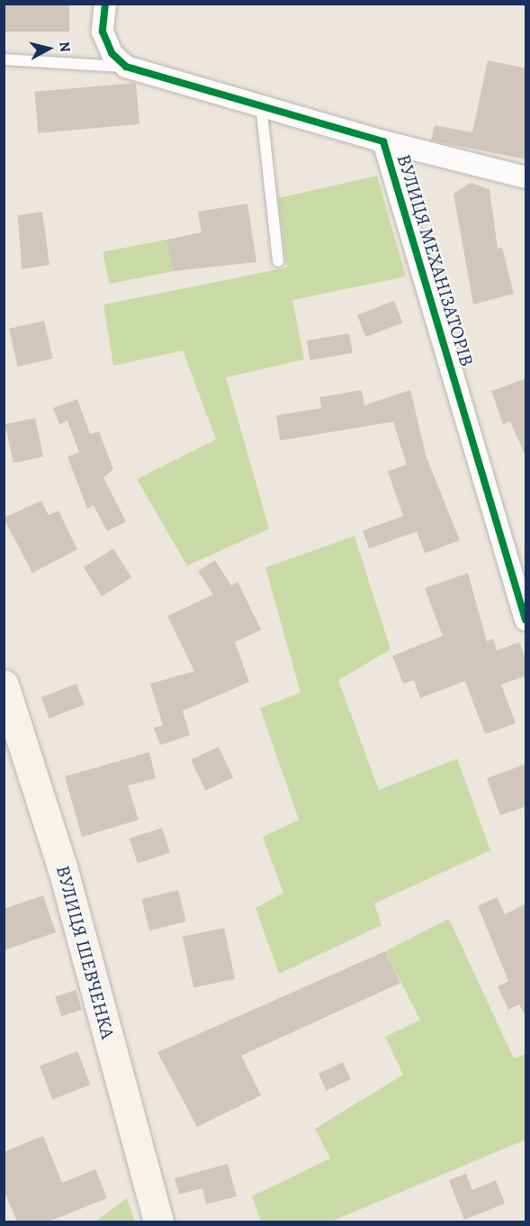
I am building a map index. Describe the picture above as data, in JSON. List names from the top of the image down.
{
  "streets": {
    "main road": ["ВУЛИЦЯ ШЕВЧЕНКА"],
    "street": ["ВУЛИЦЯ МЕХАНІЗАТОРІВ"]
  },
  "north": "right"
}
